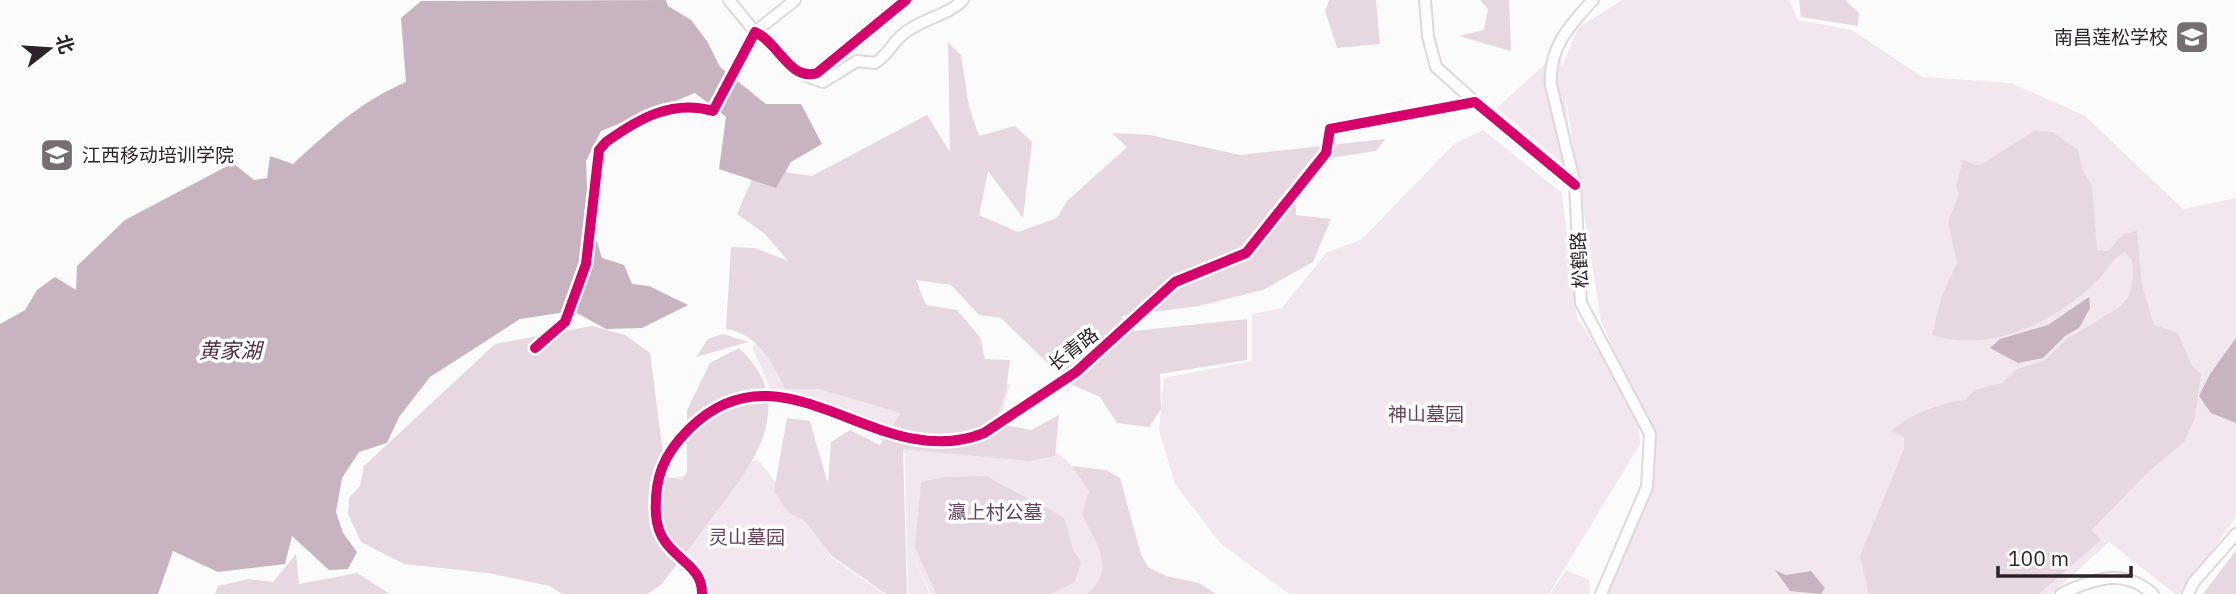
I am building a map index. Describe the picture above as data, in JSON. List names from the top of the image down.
{
  "streets": {
    "street": ["松鹤路", "长青路"]
  },
  "water": ["黄家湖"],
  "parks": ["神山墓园", "瀛上村公墓", "灵山墓园"],
  "places": {
    "school or university": ["南昌莲松学校", "江西移动培训学院"]
  },
  "scale_bar": "100 m",
  "north": "right"
}
